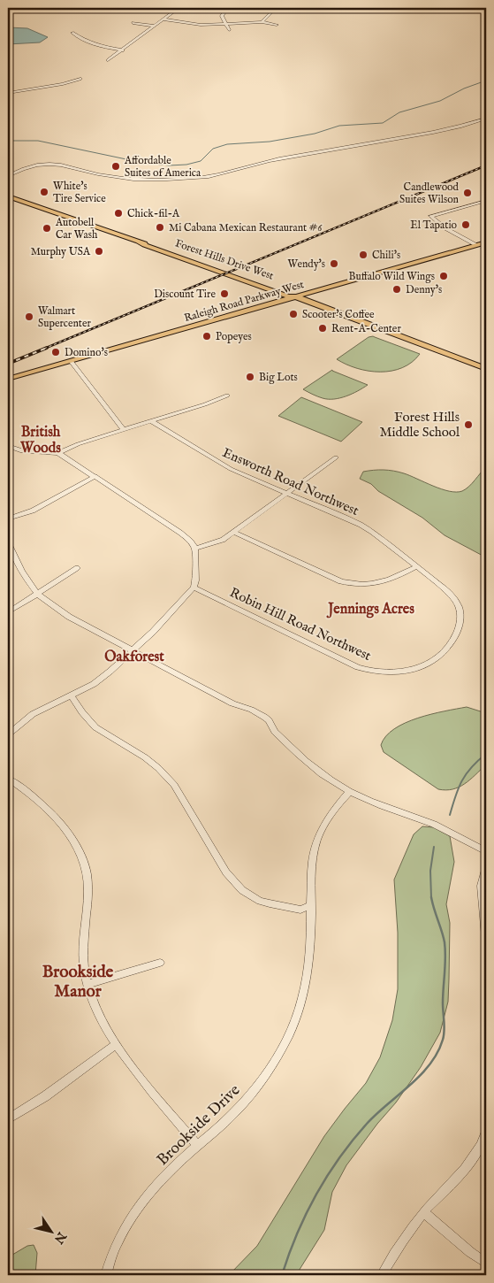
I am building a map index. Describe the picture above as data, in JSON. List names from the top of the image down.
{
  "streets": {
    "main road": ["Forest Hills Drive West", "Raleigh Road Parkway West"],
    "street": ["Ensworth Road Northwest", "Robin Hill Road Northwest", "Brookside Drive"]
  },
  "crossings": [
    ["Forest Hills Drive West", "Raleigh Road Parkway West"],
    ["Ensworth Road Northwest", "Robin Hill Road Northwest"]
  ],
  "districts": [
    "British Woods",
    "Jennings Acres",
    "Oakforest",
    "Brookside Manor"
  ],
  "places": [
    "Affordable Suites of America",
    "White's Tire Service",
    "Candlewood Suites Wilson",
    "Chick-fil-A",
    "El Tapatio",
    "Mi Cabana Mexican Restaurant #6",
    "Autobell Car Wash",
    "Murphy USA",
    "Chili's",
    "Wendy's",
    "Buffalo Wild Wings",
    "Denny's",
    "Discount Tire",
    "Scooter's Coffee",
    "Walmart Supercenter",
    "Rent-A-Center",
    "Popeyes",
    "Domino's",
    "Big Lots",
    "Forest Hills Middle School"
  ],
  "north": "bottom right"
}
